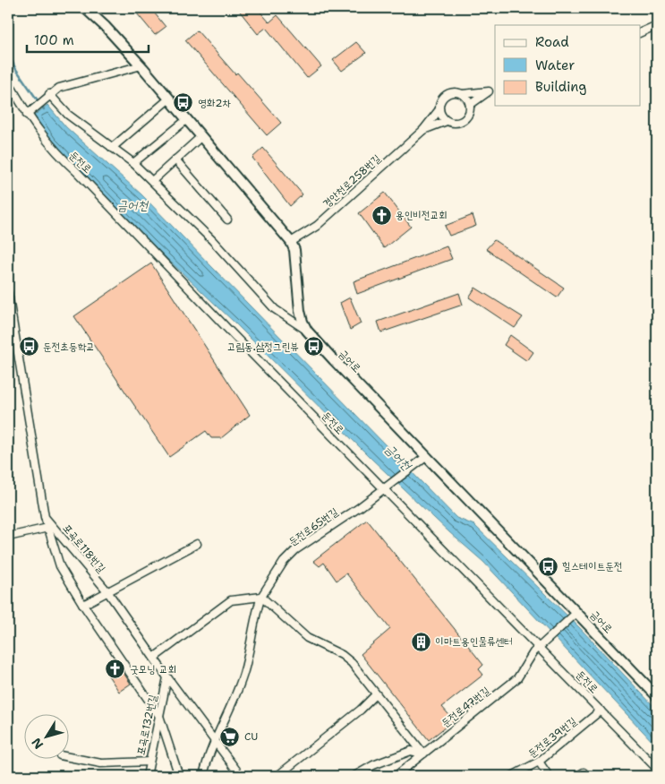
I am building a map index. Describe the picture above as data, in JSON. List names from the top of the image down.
{
  "streets": {
    "street": [
      "둔전로",
      "경안천로258번길",
      "금어로",
      "둔전로65번길",
      "포곡로118번길",
      "둔전로47번길",
      "포곡로132번길",
      "둔전로39번길"
    ]
  },
  "crossings": [
    ["둔전로", "둔전로65번길"],
    ["둔전로", "둔전로47번길"],
    ["둔전로", "둔전로39번길"],
    ["경안천로258번길", "금어로"],
    ["금어로", "둔전로65번길"],
    ["금어로", "둔전로47번길"],
    ["둔전로65번길", "포곡로118번길"],
    ["포곡로118번길", "포곡로132번길"]
  ],
  "water": ["금어천"],
  "places": {
    "bus stop": [
      "영화2차",
      "둔전초등학교",
      "고림동.삼정그린뷰",
      "힐스테이트둔전"
    ],
    "church": ["용인비전교회", "굿모닝 교회"],
    "building": ["이마트용인물류센터"],
    "supermarket": ["CU"]
  },
  "legend": ["Road", "Water", "Building"],
  "scale_bar": "100 m",
  "north": "bottom left"
}
